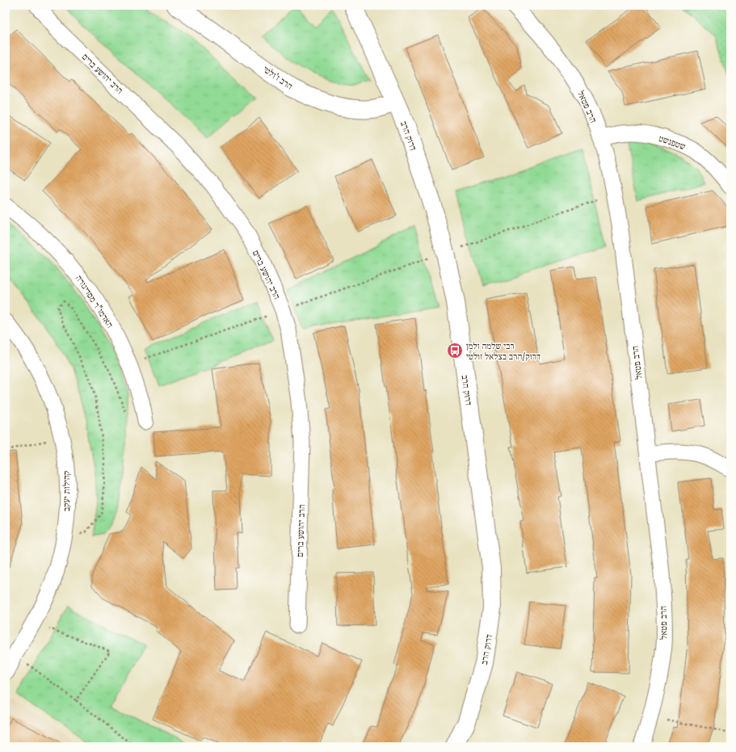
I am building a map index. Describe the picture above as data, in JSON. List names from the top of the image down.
{
  "streets": {
    "street": [
      "הרב יהושע ברים",
      "הרב ז'ולטי",
      "הרב פטאל",
      "דרוק הרב",
      "שטפנשט",
      "האדמו\"ר מסדיגורה",
      "קהילות יעקב"
    ]
  },
  "crossings": [
    ["הרב ז'ולטי", "דרוק הרב"],
    ["הרב פטאל", "שטפנשט"]
  ],
  "places": {
    "bus stop": ["רבי שלמה זלמן דרוק/הרב בצלאל זולטי"]
  }
}
